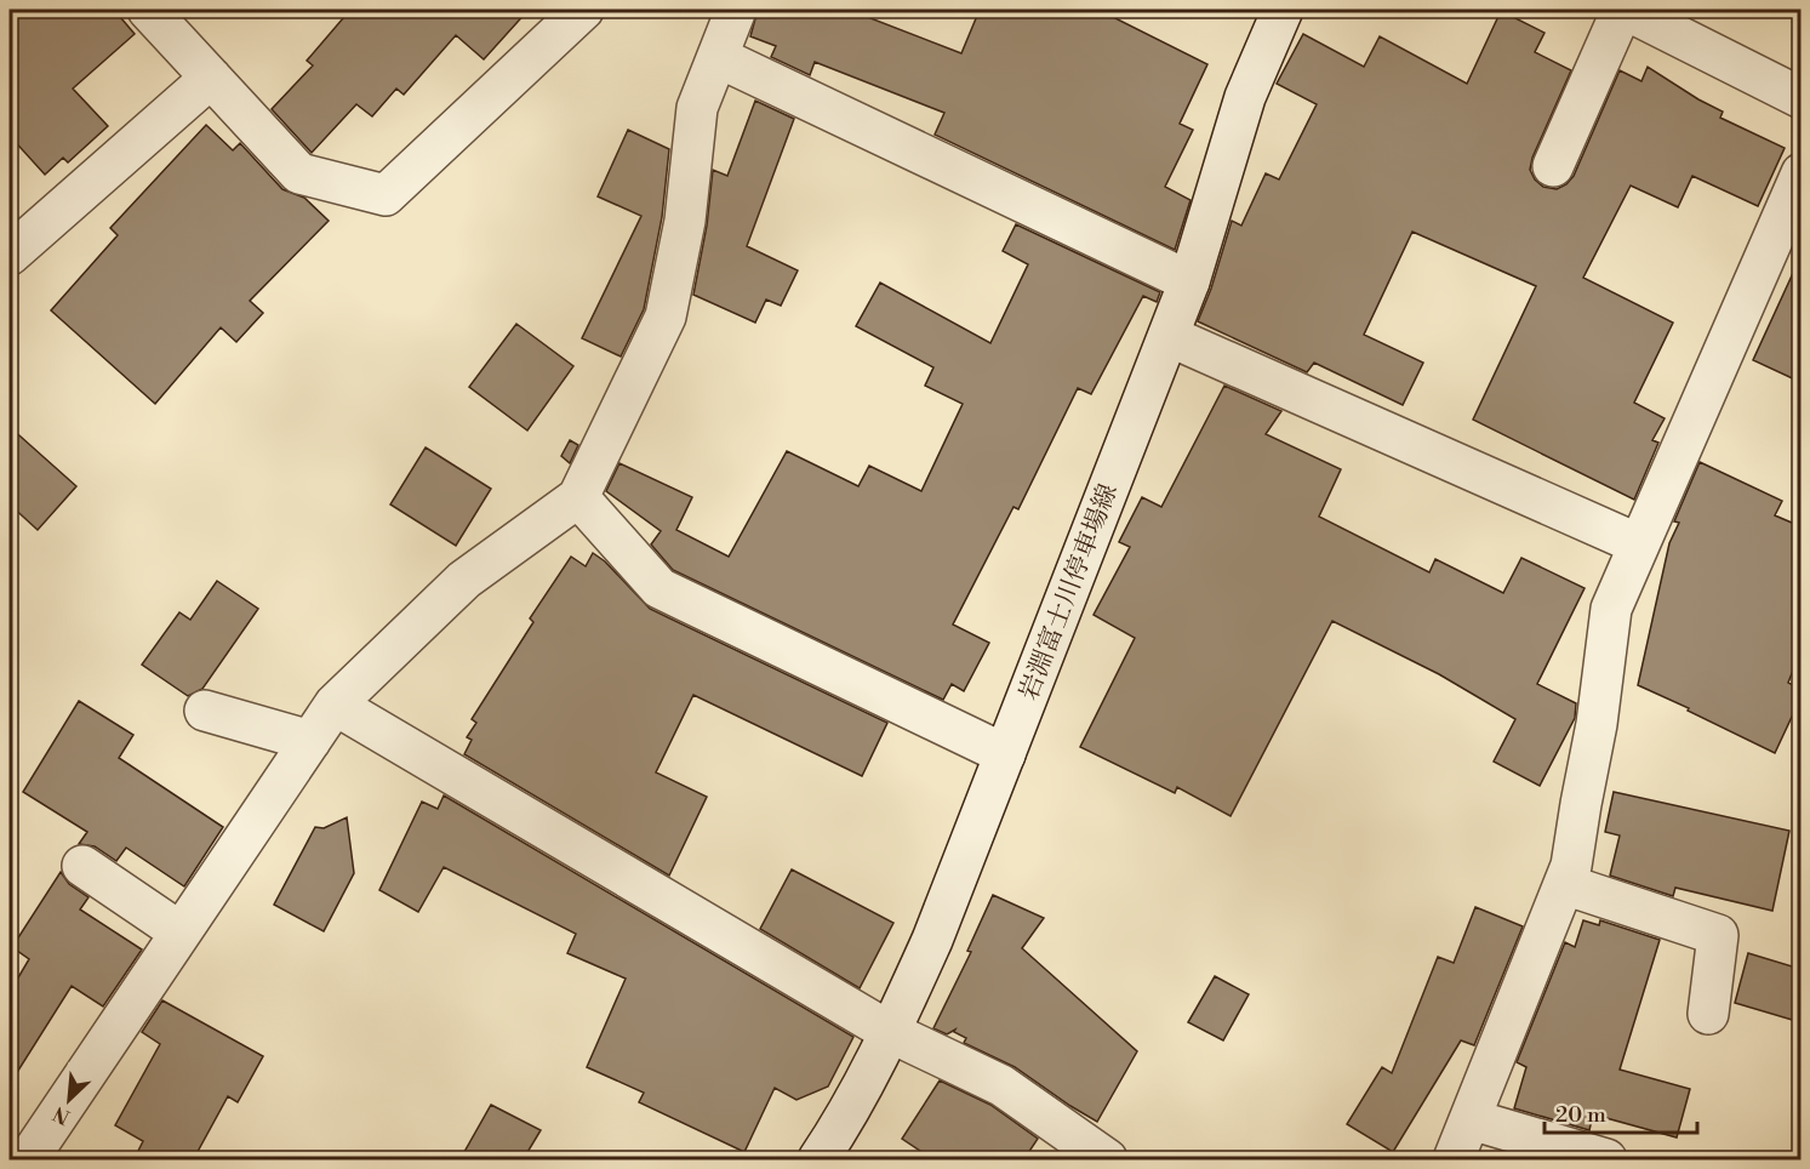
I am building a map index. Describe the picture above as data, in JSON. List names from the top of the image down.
{
  "streets": {
    "street": ["岩淵富士川停車場線"]
  },
  "scale_bar": "20 m",
  "north": "bottom left"
}
